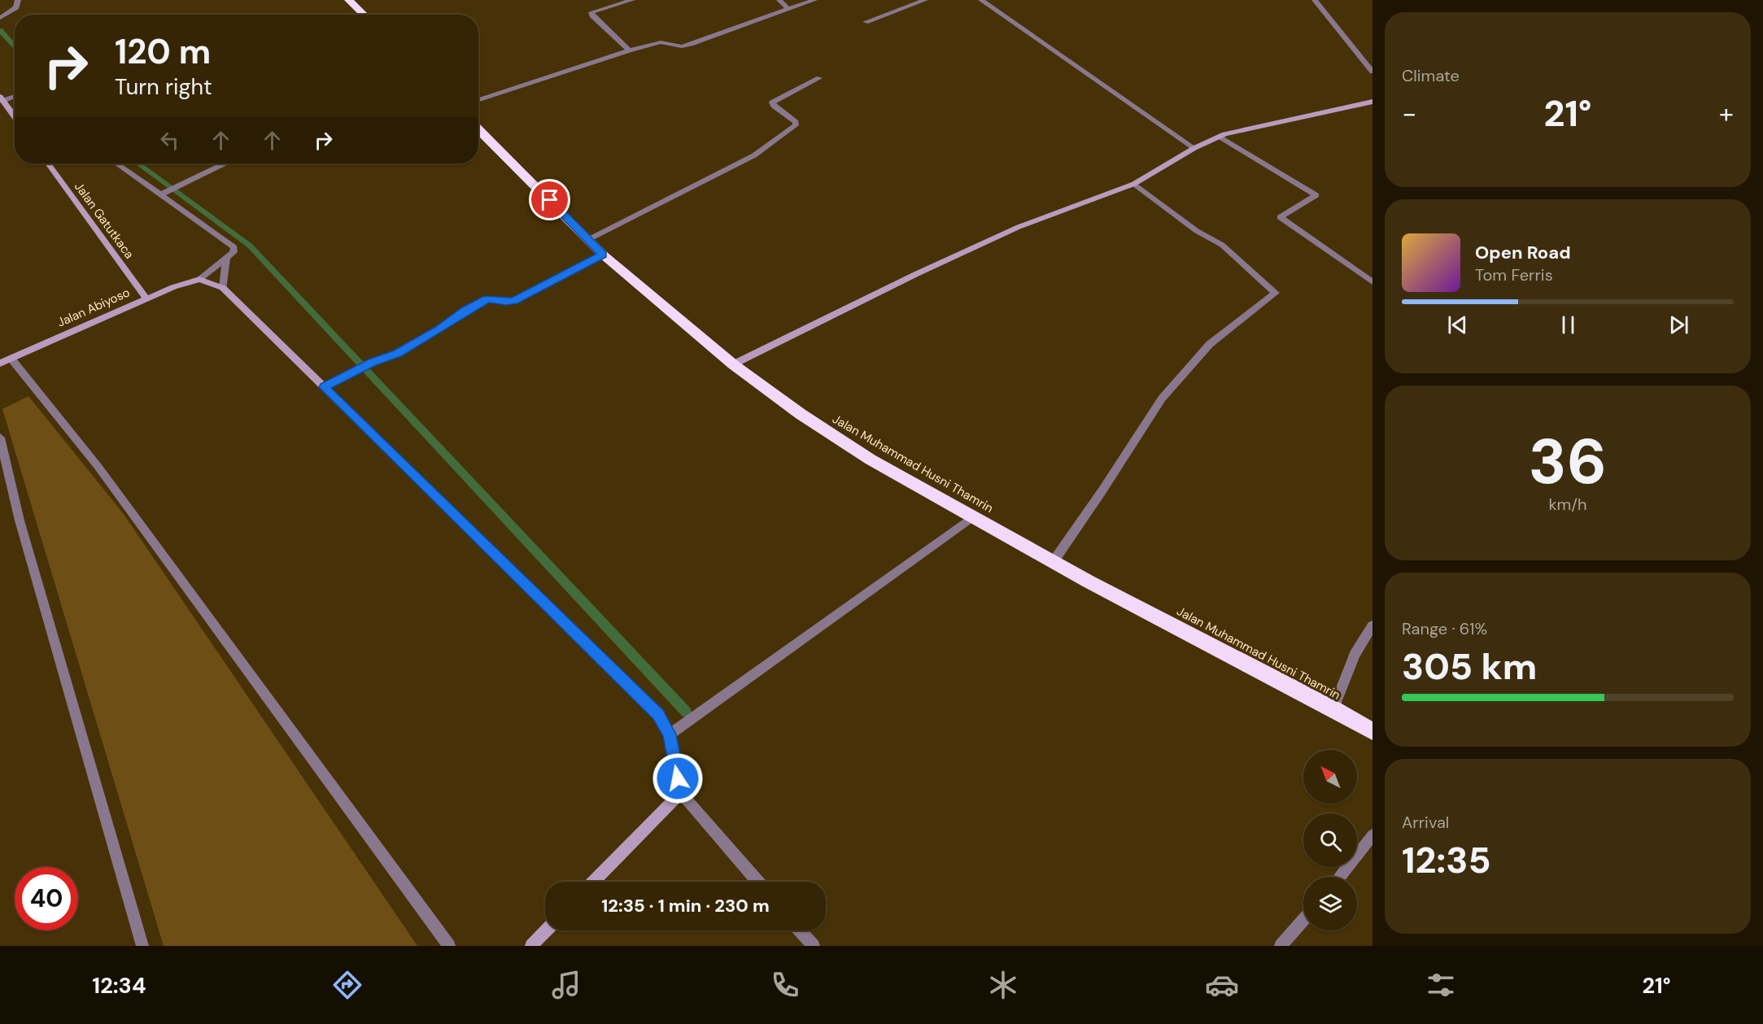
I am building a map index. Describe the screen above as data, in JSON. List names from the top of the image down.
{
  "streets": {
    "highway": ["Jalan Muhammad Husni Thamrin"],
    "street": ["Jalan Gatutkaca", "Jalan Abiyoso"]
  },
  "crossings": [
    ["Jalan Gatutkaca", "Jalan Abiyoso"]
  ],
  "north": "top left",
  "page": {
    "tile": [
      "Climate",
      ["36", "km/h"],
      ["Range · 61%", "305 km"],
      ["Arrival", "12:35"]
    ],
    "turn": ["120 m", "Turn right"],
    "heat": ["−", "21°", "+"],
    "song": ["Open Road", "Tom Ferris"],
    "limit": "40",
    "trip": "12:35 · 1 min · 230 m",
    "tabs": ["12:34", "21°"]
  }
}
